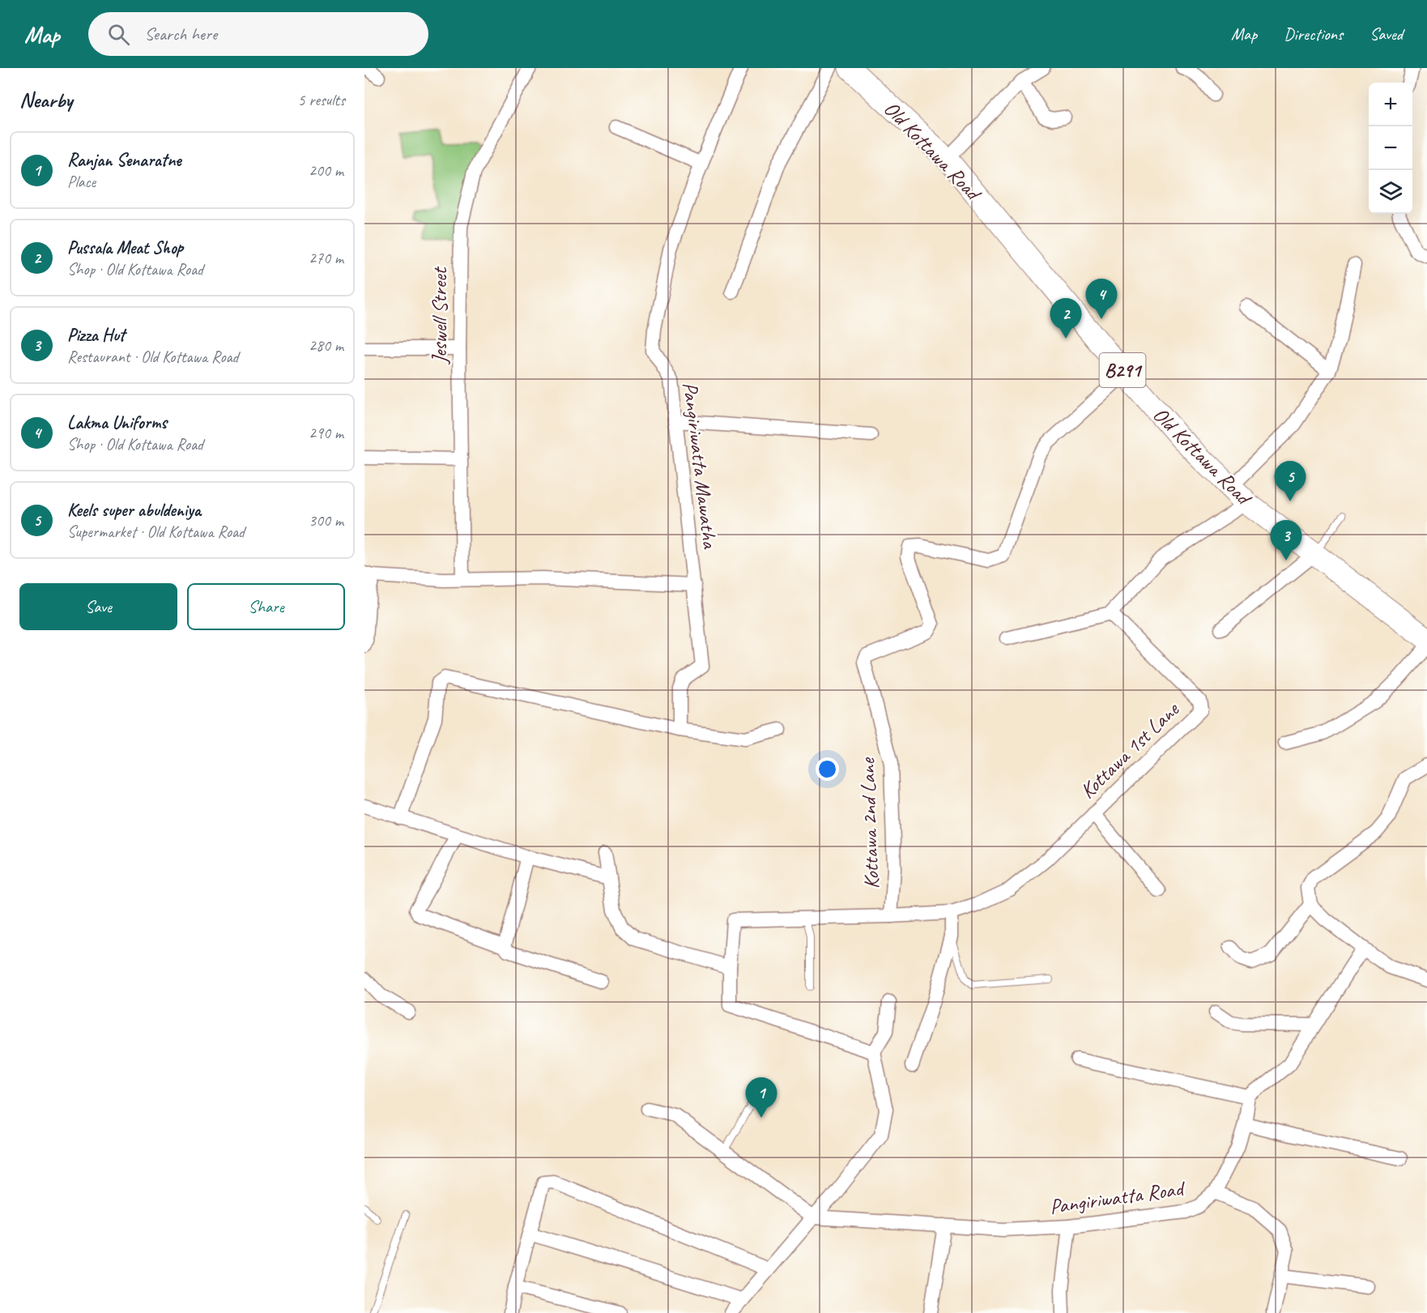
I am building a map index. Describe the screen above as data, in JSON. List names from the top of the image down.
{
  "streets": {
    "main road": ["Old Kottawa Road", "B291"],
    "street": [
      "Jeswell Street",
      "Pangiriwatta Mawatha",
      "Kottawa 1st Lane",
      "Kottawa 2nd Lane",
      "Pangiriwatta Road"
    ]
  },
  "crossings": [
    ["Old Kottawa Road", "Kottawa 2nd Lane"],
    ["Kottawa 1st Lane", "Kottawa 2nd Lane"]
  ],
  "page": {
    "header": "Map",
    "search": "Search here",
    "nav": ["Map", "Directions", "Saved"],
    "heading": ["Nearby", "5 results"],
    "map_buttons": ["+", "−"],
    "list": [
      {
        "mark": "1",
        "name": "Ranjan Senaratne",
        "note": "Place",
        "value": "200 m"
      },
      {
        "mark": "2",
        "name": "Pussala Meat Shop",
        "note": "Shop · Old Kottawa Road",
        "value": "270 m"
      },
      {
        "mark": "3",
        "name": "Pizza Hut",
        "note": "Restaurant · Old Kottawa Road",
        "value": "280 m"
      },
      {
        "mark": "4",
        "name": "Lakma Uniforms",
        "note": "Shop · Old Kottawa Road",
        "value": "290 m"
      },
      {
        "mark": "5",
        "name": "Keels super abuldeniya",
        "note": "Supermarket · Old Kottawa Road",
        "value": "300 m"
      }
    ],
    "pins": [
      "4",
      "2",
      "5",
      "3",
      "1"
    ],
    "buttons": ["Save", "Share"]
  }
}
